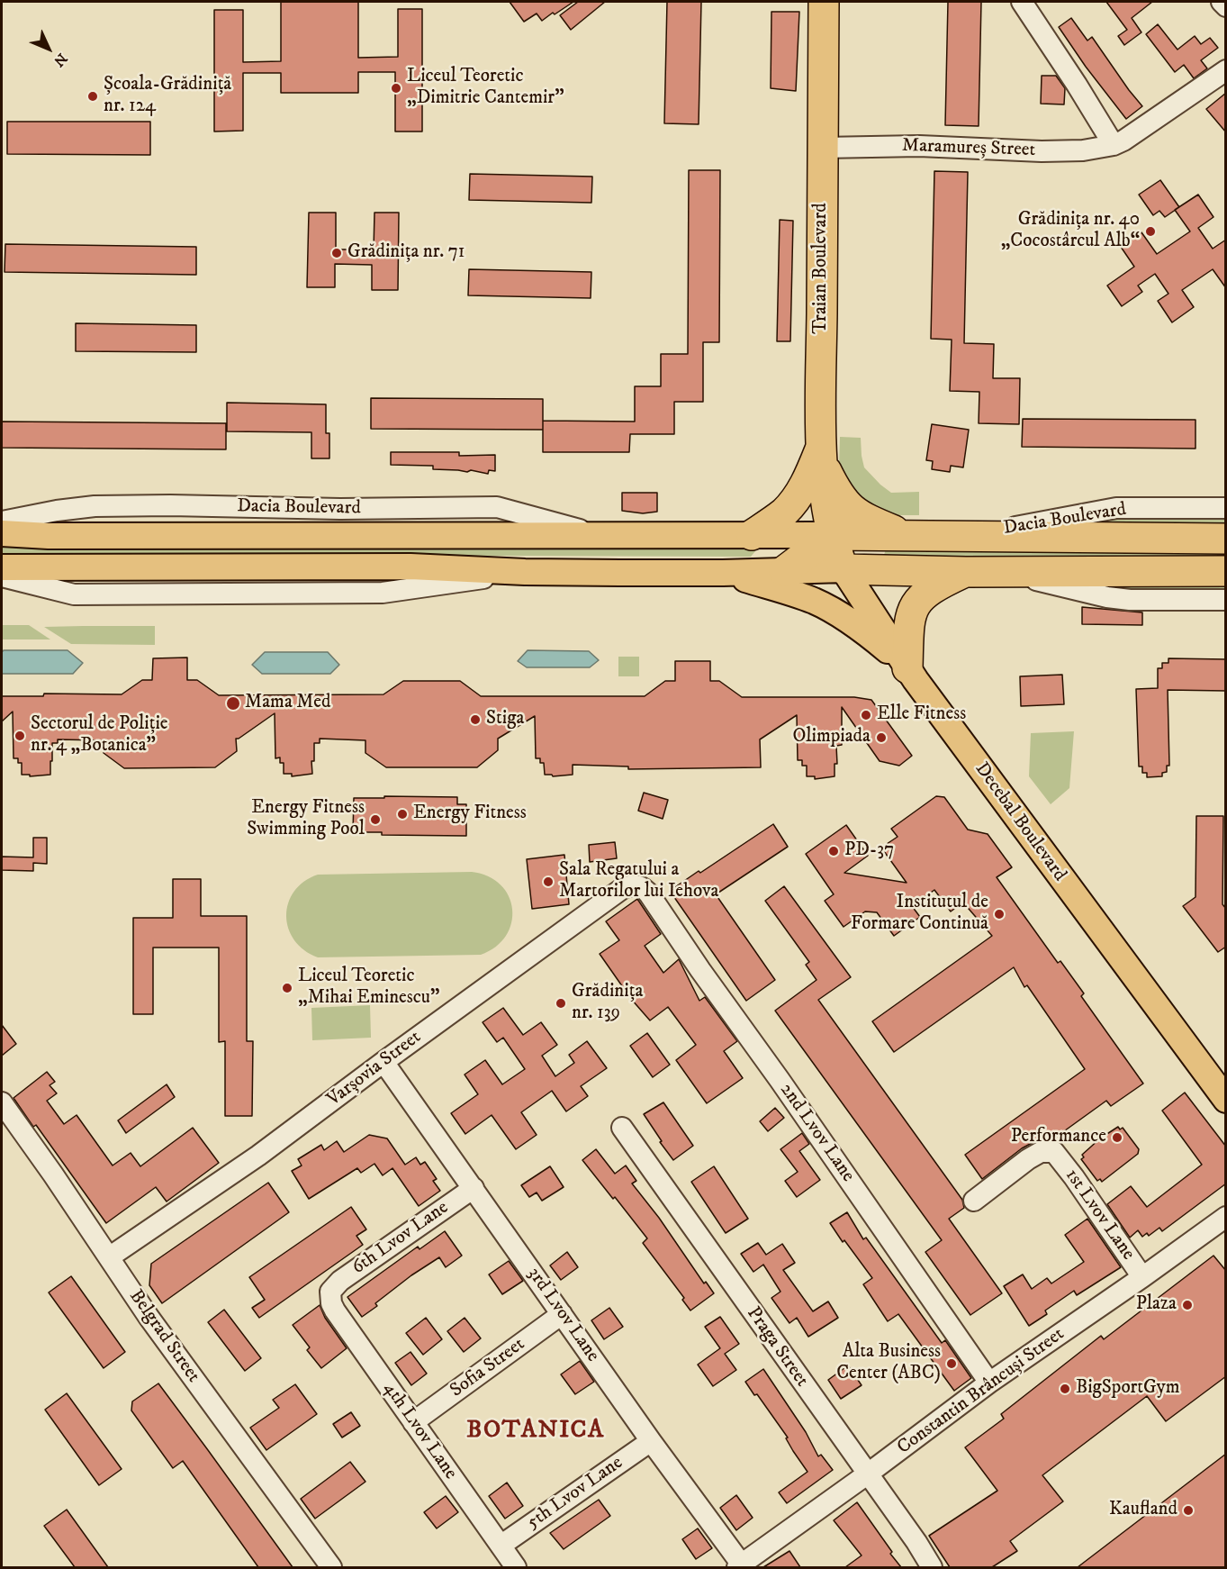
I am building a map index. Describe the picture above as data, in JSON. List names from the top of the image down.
{
  "streets": {
    "highway": ["Traian Boulevard", "Dacia Boulevard", "Decebal Boulevard"],
    "street": [
      "Maramureș Street",
      "Varșovia Street",
      "2nd Lvov Lane",
      "1st Lvov Lane",
      "6th Lvov Lane",
      "3rd Lvov Lane",
      "Belgrad Street",
      "Praga Street",
      "Sofia Street",
      "Constantin Brâncuși Street",
      "4th Lvov Lane",
      "5th Lvov Lane"
    ]
  },
  "crossings": [
    ["Maramureș Street", "Traian Boulevard"],
    ["Traian Boulevard", "Dacia Boulevard"],
    ["Traian Boulevard", "Decebal Boulevard"],
    ["Dacia Boulevard", "Decebal Boulevard"],
    ["Varșovia Street", "2nd Lvov Lane"],
    ["Varșovia Street", "3rd Lvov Lane"],
    ["Varșovia Street", "Belgrad Street"],
    ["2nd Lvov Lane", "Constantin Brâncuși Street"],
    ["1st Lvov Lane", "Constantin Brâncuși Street"],
    ["6th Lvov Lane", "3rd Lvov Lane"],
    ["6th Lvov Lane", "4th Lvov Lane"],
    ["3rd Lvov Lane", "Sofia Street"],
    ["3rd Lvov Lane", "Constantin Brâncuși Street"],
    ["3rd Lvov Lane", "5th Lvov Lane"],
    ["Praga Street", "Constantin Brâncuși Street"],
    ["Sofia Street", "4th Lvov Lane"],
    ["4th Lvov Lane", "5th Lvov Lane"]
  ],
  "districts": ["BOTANICA"],
  "places": [
    "Liceul Teoretic „Dimitrie Cantemir”",
    "Școala-Grădiniță nr. 124",
    "Grădinița nr. 40 „Cocostârcul Alb“",
    "Grădinița nr. 71",
    "Mama Med",
    "Elle Fitness",
    "Stiga",
    "Sectorul de Poliție nr. 4 „Botanica”",
    "Olimpiada",
    "Energy Fitness",
    "Energy Fitness Swimming Pool",
    "PD-37",
    "Sala Regatului a Martorilor lui Iehova",
    "Institutul de Formare Continuă",
    "Liceul Teoretic „Mihai Eminescu”",
    "Grădinița nr. 139",
    "Performance",
    "Plaza",
    "Alta Business Center (ABC)",
    "BigSportGym",
    "Kaufland"
  ],
  "north": "bottom right"
}
